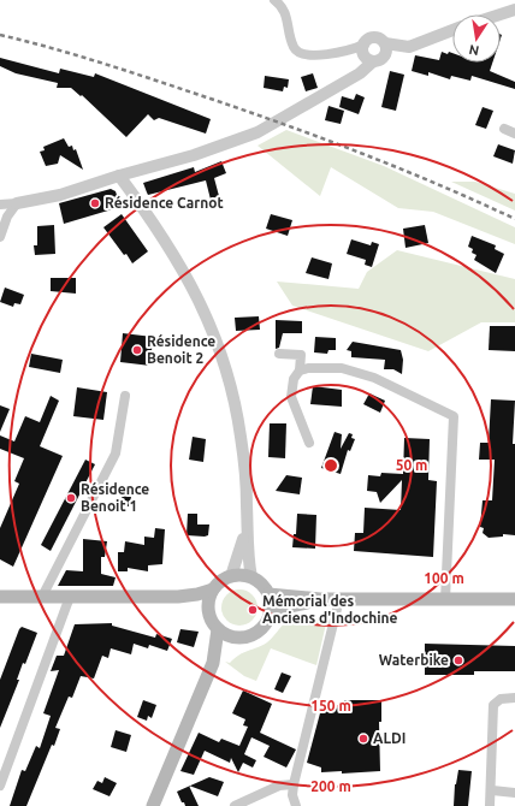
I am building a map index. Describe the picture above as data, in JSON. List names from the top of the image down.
{
  "places": [
    "Résidence Carnot",
    "Résidence Benoit 2",
    "Résidence Benoit 1",
    "Mémorial des Anciens d'Indochine",
    "Waterbike",
    "ALDI"
  ],
  "north": "bottom",
  "rings": [
    "50 m",
    "100 m",
    "150 m",
    "200 m"
  ]
}
